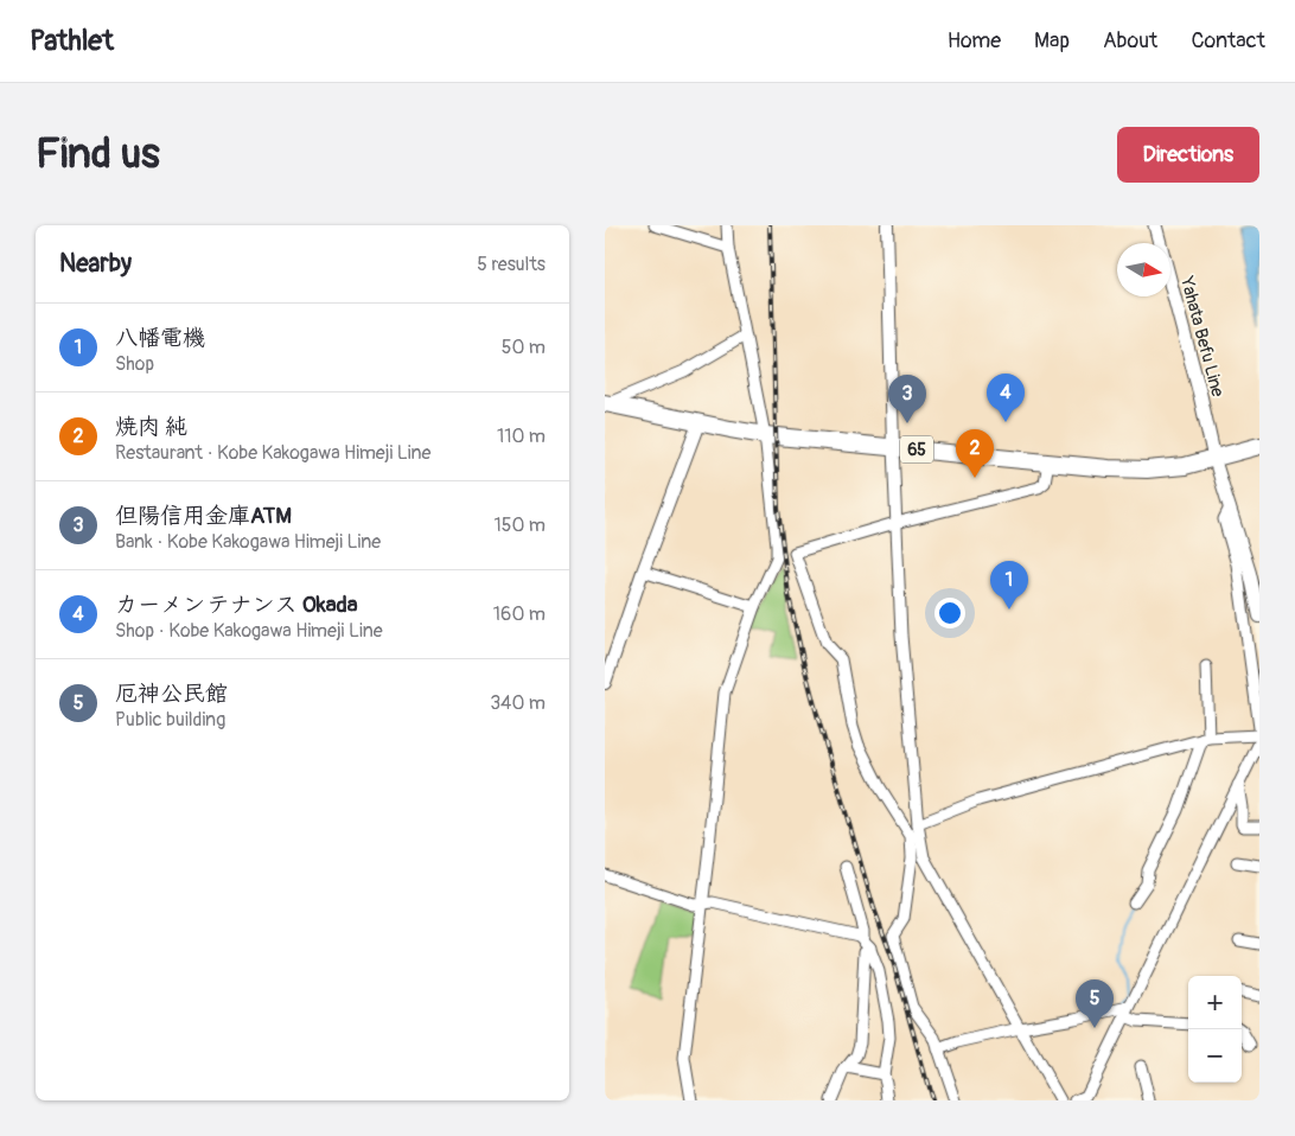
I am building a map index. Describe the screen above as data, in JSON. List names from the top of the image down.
{
  "streets": {
    "main road": ["Yahata Befu Line", "65"]
  },
  "crossings": [
    ["Yahata Befu Line", "65"]
  ],
  "north": "right",
  "page": {
    "header": "Pathlet",
    "nav": [
      "Home",
      "Map",
      "About",
      "Contact"
    ],
    "buttons": "Directions",
    "title": "Find us",
    "heading": ["Nearby", "5 results"],
    "list": [
      {
        "mark": "1",
        "name": "八幡電機",
        "note": "Shop",
        "value": "50 m"
      },
      {
        "mark": "2",
        "name": "焼肉 純",
        "note": "Restaurant · Kobe Kakogawa Himeji Line",
        "value": "110 m"
      },
      {
        "mark": "3",
        "name": "但陽信用金庫ATM",
        "note": "Bank · Kobe Kakogawa Himeji Line",
        "value": "150 m"
      },
      {
        "mark": "4",
        "name": "カーメンテナンス Okada",
        "note": "Shop · Kobe Kakogawa Himeji Line",
        "value": "160 m"
      },
      {
        "mark": "5",
        "name": "厄神公民館",
        "note": "Public building",
        "value": "340 m"
      }
    ],
    "pins": [
      "4",
      "3",
      "2",
      "1",
      "5"
    ],
    "map_buttons": ["+", "−"]
  }
}
